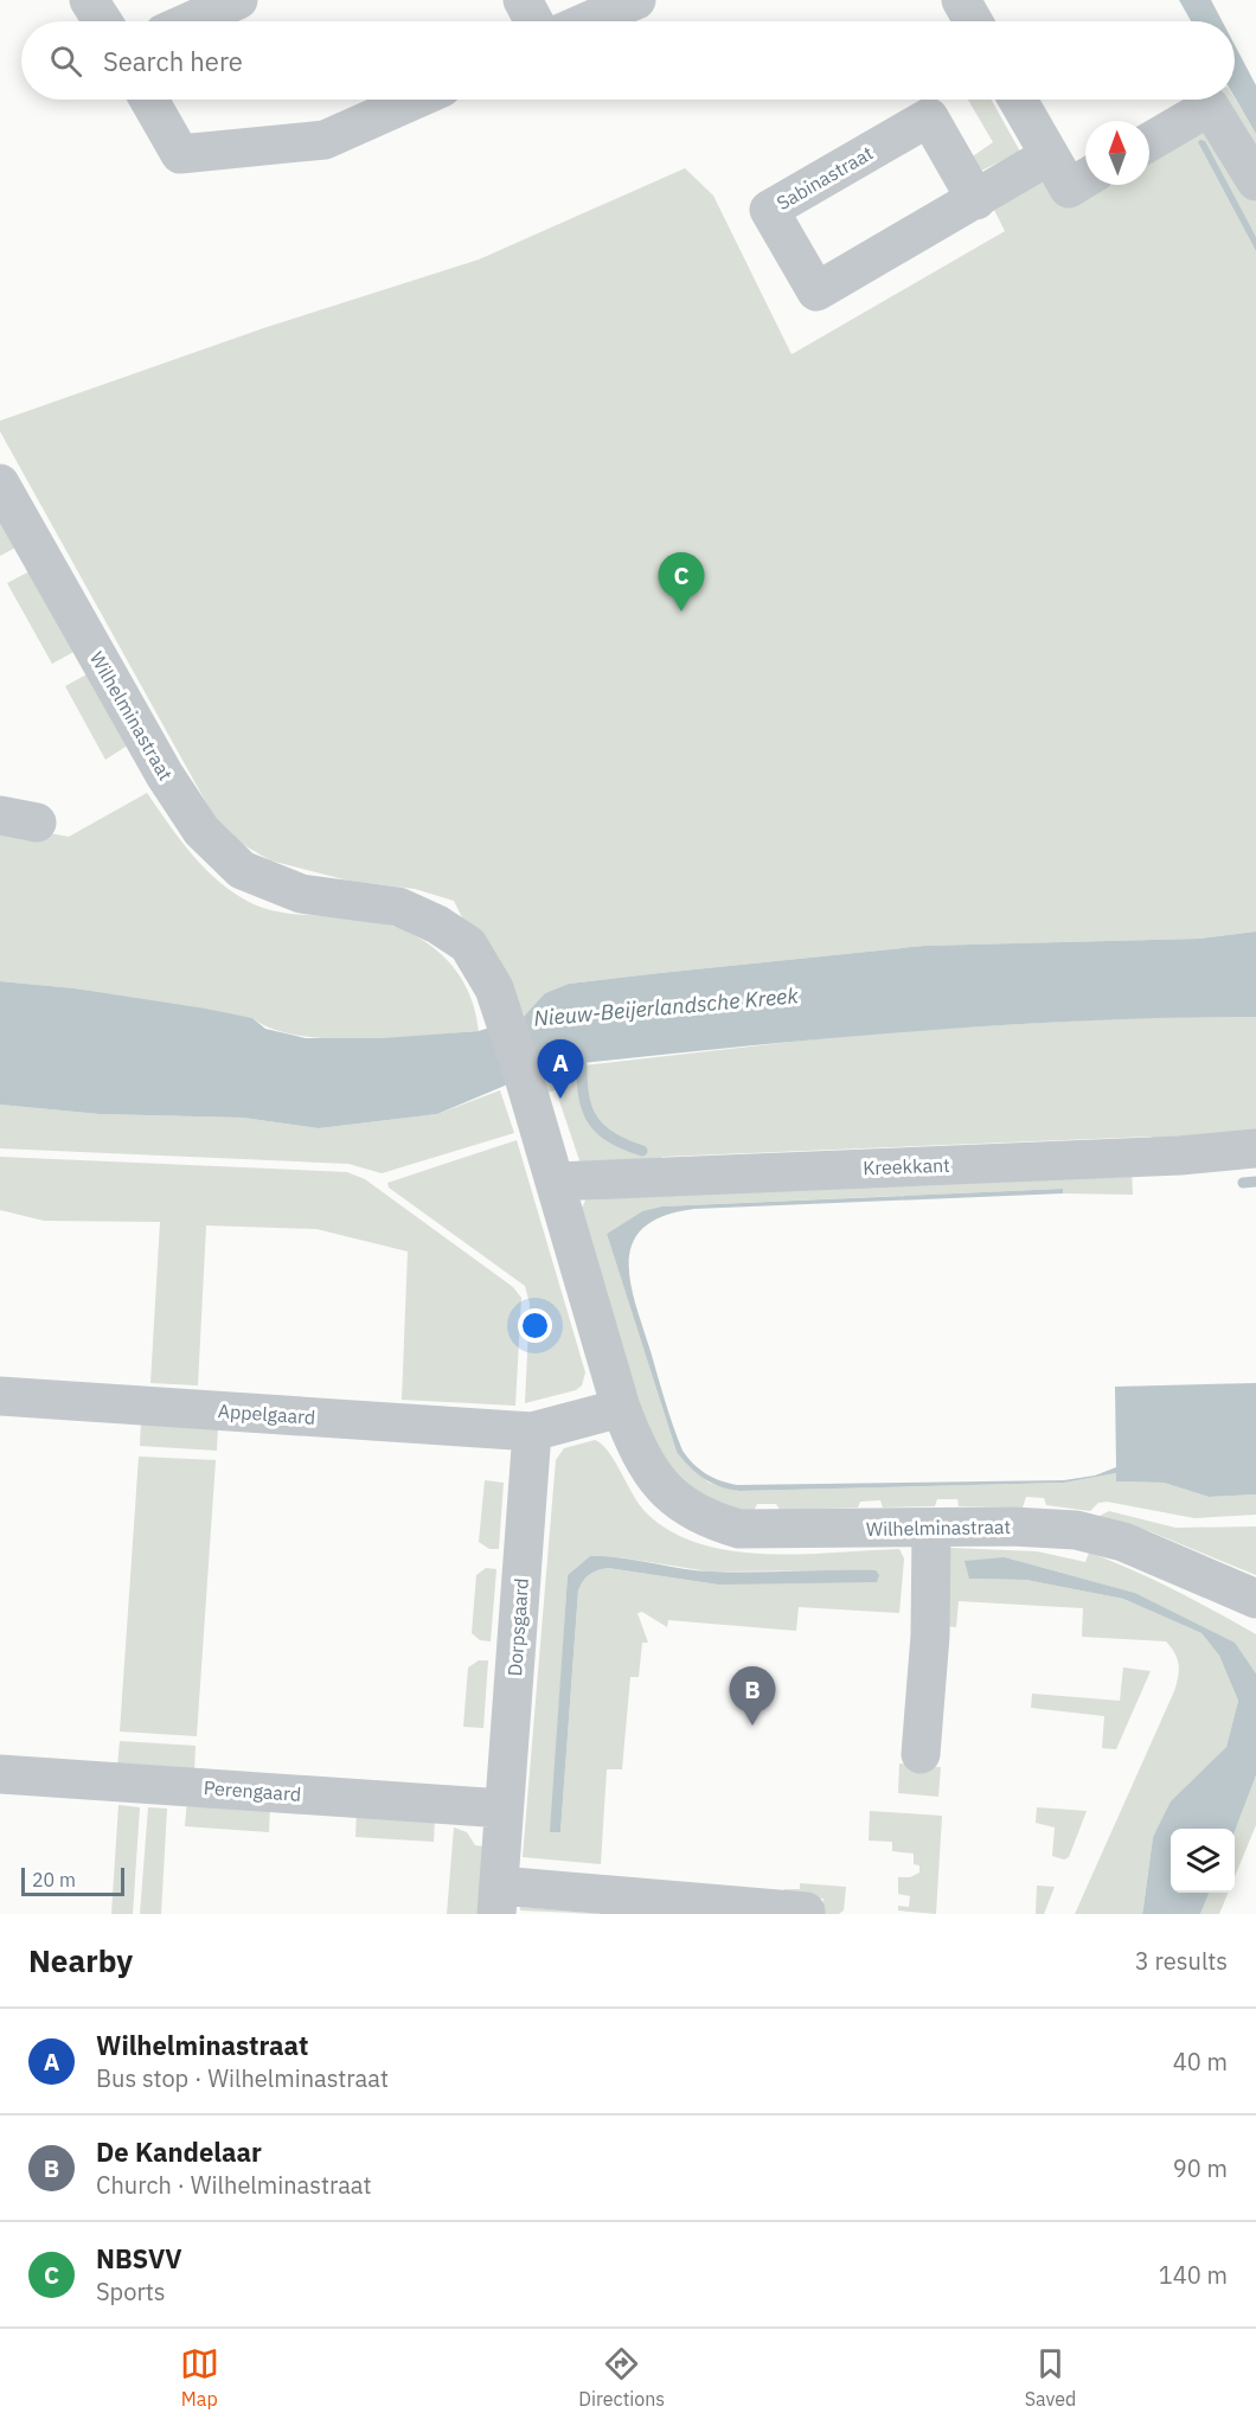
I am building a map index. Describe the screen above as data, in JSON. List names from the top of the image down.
{
  "streets": {
    "street": [
      "Sabinastraat",
      "Wilhelminastraat",
      "Kreekkant",
      "Appelgaard",
      "Dorpsgaard",
      "Perengaard"
    ]
  },
  "crossings": [
    ["Wilhelminastraat", "Kreekkant"],
    ["Appelgaard", "Dorpsgaard"],
    ["Dorpsgaard", "Perengaard"]
  ],
  "water": ["Nieuw-Beijerlandsche Kreek"],
  "scale_bar": "20 m",
  "north": "top",
  "page": {
    "search": "Search here",
    "pins": ["C", "A", "B"],
    "scale": "20 m",
    "heading": ["Nearby", "3 results"],
    "list": [
      {
        "mark": "A",
        "name": "Wilhelminastraat",
        "note": "Bus stop · Wilhelminastraat",
        "value": "40 m"
      },
      {
        "mark": "B",
        "name": "De Kandelaar",
        "note": "Church · Wilhelminastraat",
        "value": "90 m"
      },
      {
        "mark": "C",
        "name": "NBSVV",
        "note": "Sports",
        "value": "140 m"
      }
    ],
    "nav": ["Map", "Directions", "Saved"]
  }
}
